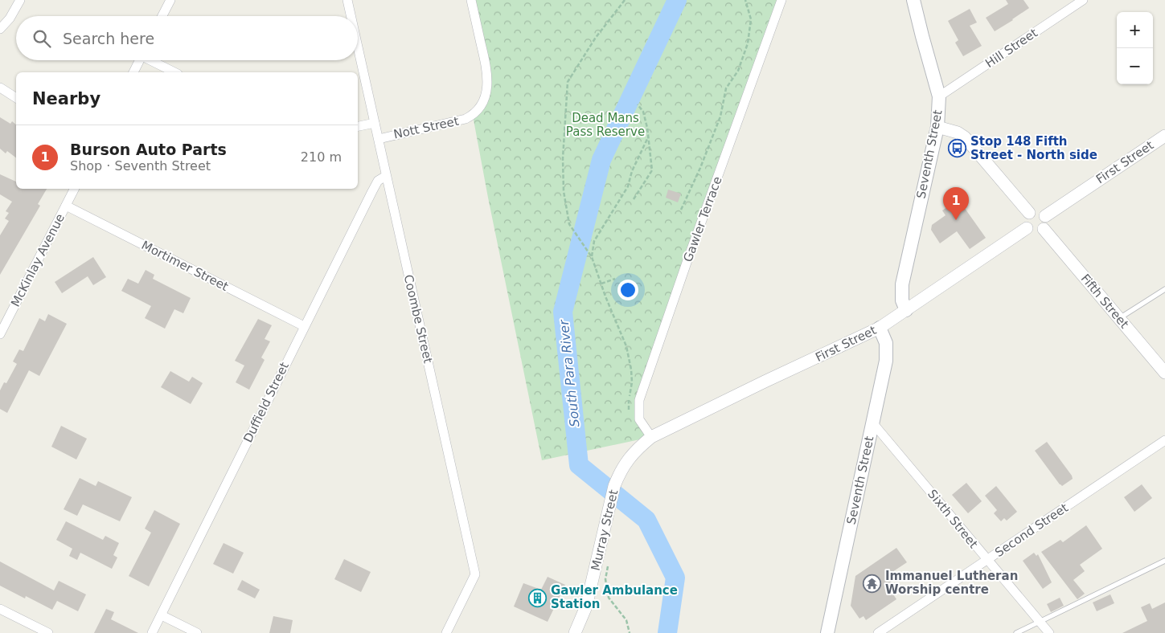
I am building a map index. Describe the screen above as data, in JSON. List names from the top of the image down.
{
  "streets": {
    "main road": ["Seventh Street"],
    "street": [
      "Hill Street",
      "Nott Street",
      "First Street",
      "Gawler Terrace",
      "McKinlay Avenue",
      "Mortimer Street",
      "Fifth Street",
      "Coombe Street",
      "Duffield Street",
      "Sixth Street",
      "Murray Street",
      "Second Street"
    ]
  },
  "crossings": [
    ["Hill Street", "Seventh Street"],
    ["Nott Street", "Coombe Street"],
    ["Seventh Street", "First Street"],
    ["Seventh Street", "Sixth Street"],
    ["First Street", "Gawler Terrace"],
    ["First Street", "Fifth Street"],
    ["First Street", "Murray Street"],
    ["Gawler Terrace", "Murray Street"],
    ["McKinlay Avenue", "Mortimer Street"],
    ["Mortimer Street", "Duffield Street"],
    ["Coombe Street", "Duffield Street"],
    ["Sixth Street", "Second Street"]
  ],
  "water": ["South Para River"],
  "parks": ["Dead Mans Pass Reserve"],
  "places": {
    "bus stop": ["Stop 148 Fifth Street - North side"],
    "temple": ["Immanuel Lutheran Worship centre"],
    "building": ["Gawler Ambulance Station"]
  },
  "page": {
    "map_buttons": ["+", "−"],
    "search": "Search here",
    "heading": "Nearby",
    "list": [
      {
        "mark": "1",
        "name": "Burson Auto Parts",
        "note": "Shop · Seventh Street",
        "value": "210 m"
      }
    ],
    "pins": "1"
  }
}
